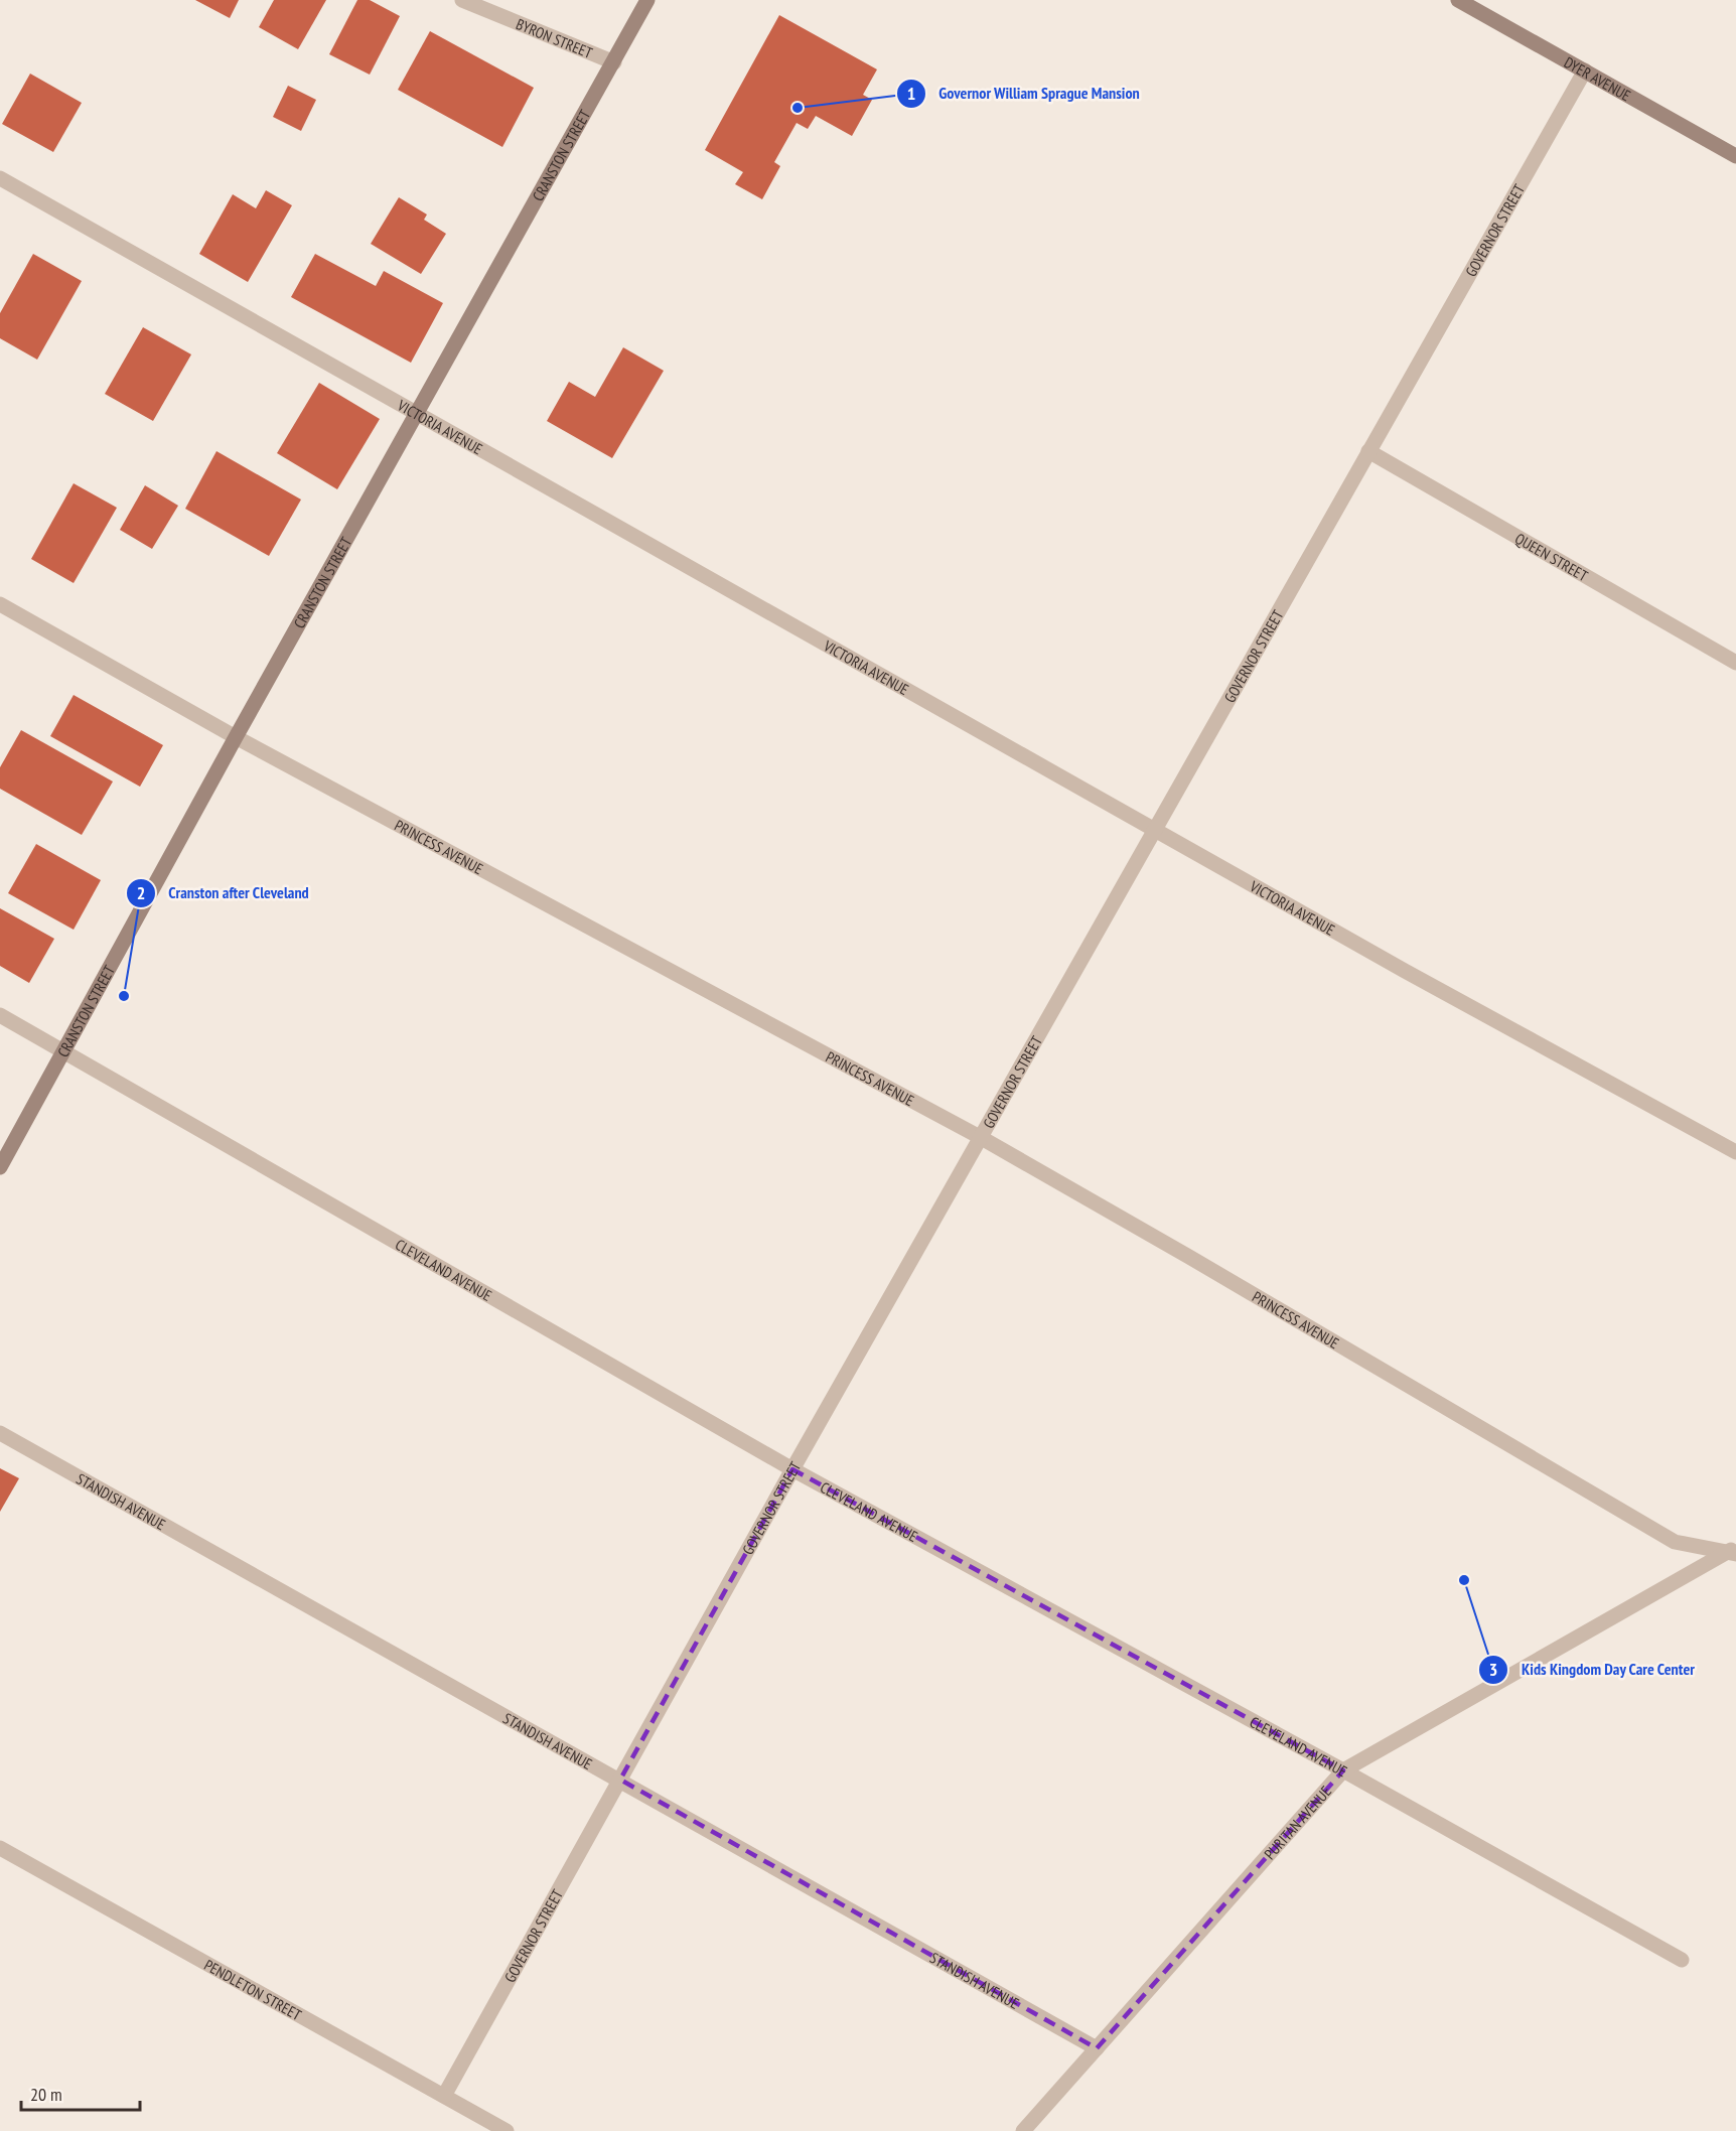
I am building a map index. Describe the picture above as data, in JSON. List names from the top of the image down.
{
  "streets": {
    "main road": ["DYER AVENUE", "CRANSTON STREET"],
    "street": [
      "BYRON STREET",
      "GOVERNOR STREET",
      "VICTORIA AVENUE",
      "QUEEN STREET",
      "PRINCESS AVENUE",
      "CLEVELAND AVENUE",
      "STANDISH AVENUE",
      "PURITAN AVENUE",
      "PENDLETON STREET"
    ]
  },
  "crossings": [
    ["BYRON STREET", "CRANSTON STREET"],
    ["DYER AVENUE", "GOVERNOR STREET"],
    ["CRANSTON STREET", "VICTORIA AVENUE"],
    ["CRANSTON STREET", "PRINCESS AVENUE"],
    ["CRANSTON STREET", "CLEVELAND AVENUE"],
    ["GOVERNOR STREET", "VICTORIA AVENUE"],
    ["GOVERNOR STREET", "QUEEN STREET"],
    ["GOVERNOR STREET", "PRINCESS AVENUE"],
    ["GOVERNOR STREET", "CLEVELAND AVENUE"],
    ["GOVERNOR STREET", "STANDISH AVENUE"],
    ["GOVERNOR STREET", "PENDLETON STREET"],
    ["PRINCESS AVENUE", "PURITAN AVENUE"],
    ["CLEVELAND AVENUE", "PURITAN AVENUE"],
    ["STANDISH AVENUE", "PURITAN AVENUE"]
  ],
  "places": ["Governor William Sprague Mansion", "Cranston after Cleveland", "Kids Kingdom Day Care Center"],
  "scale_bar": "20 m"
}
